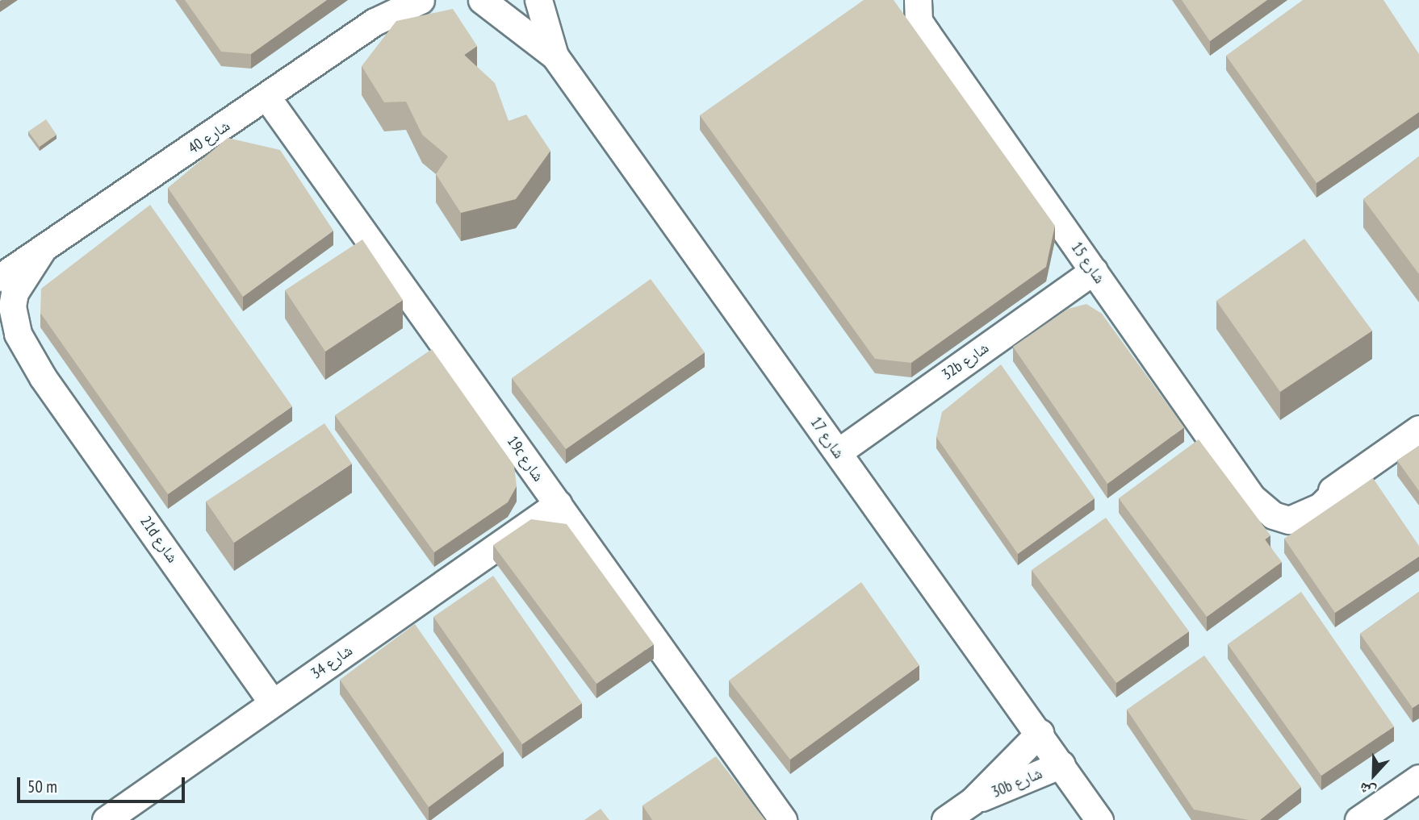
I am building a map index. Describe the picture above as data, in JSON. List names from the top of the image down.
{
  "streets": {
    "street": [
      "شارع 40",
      "شارع 15",
      "32b شارع",
      "شارع 17",
      "19c شارع",
      "21d شارع",
      "شارع 34",
      "30b شارع"
    ]
  },
  "crossings": [
    ["شارع 40", "19c شارع"],
    ["شارع 40", "21d شارع"],
    ["شارع 15", "32b شارع"],
    ["32b شارع", "شارع 17"],
    ["شارع 17", "30b شارع"],
    ["19c شارع", "شارع 34"],
    ["21d شارع", "شارع 34"]
  ],
  "scale_bar": "50 m",
  "north": "bottom"
}
